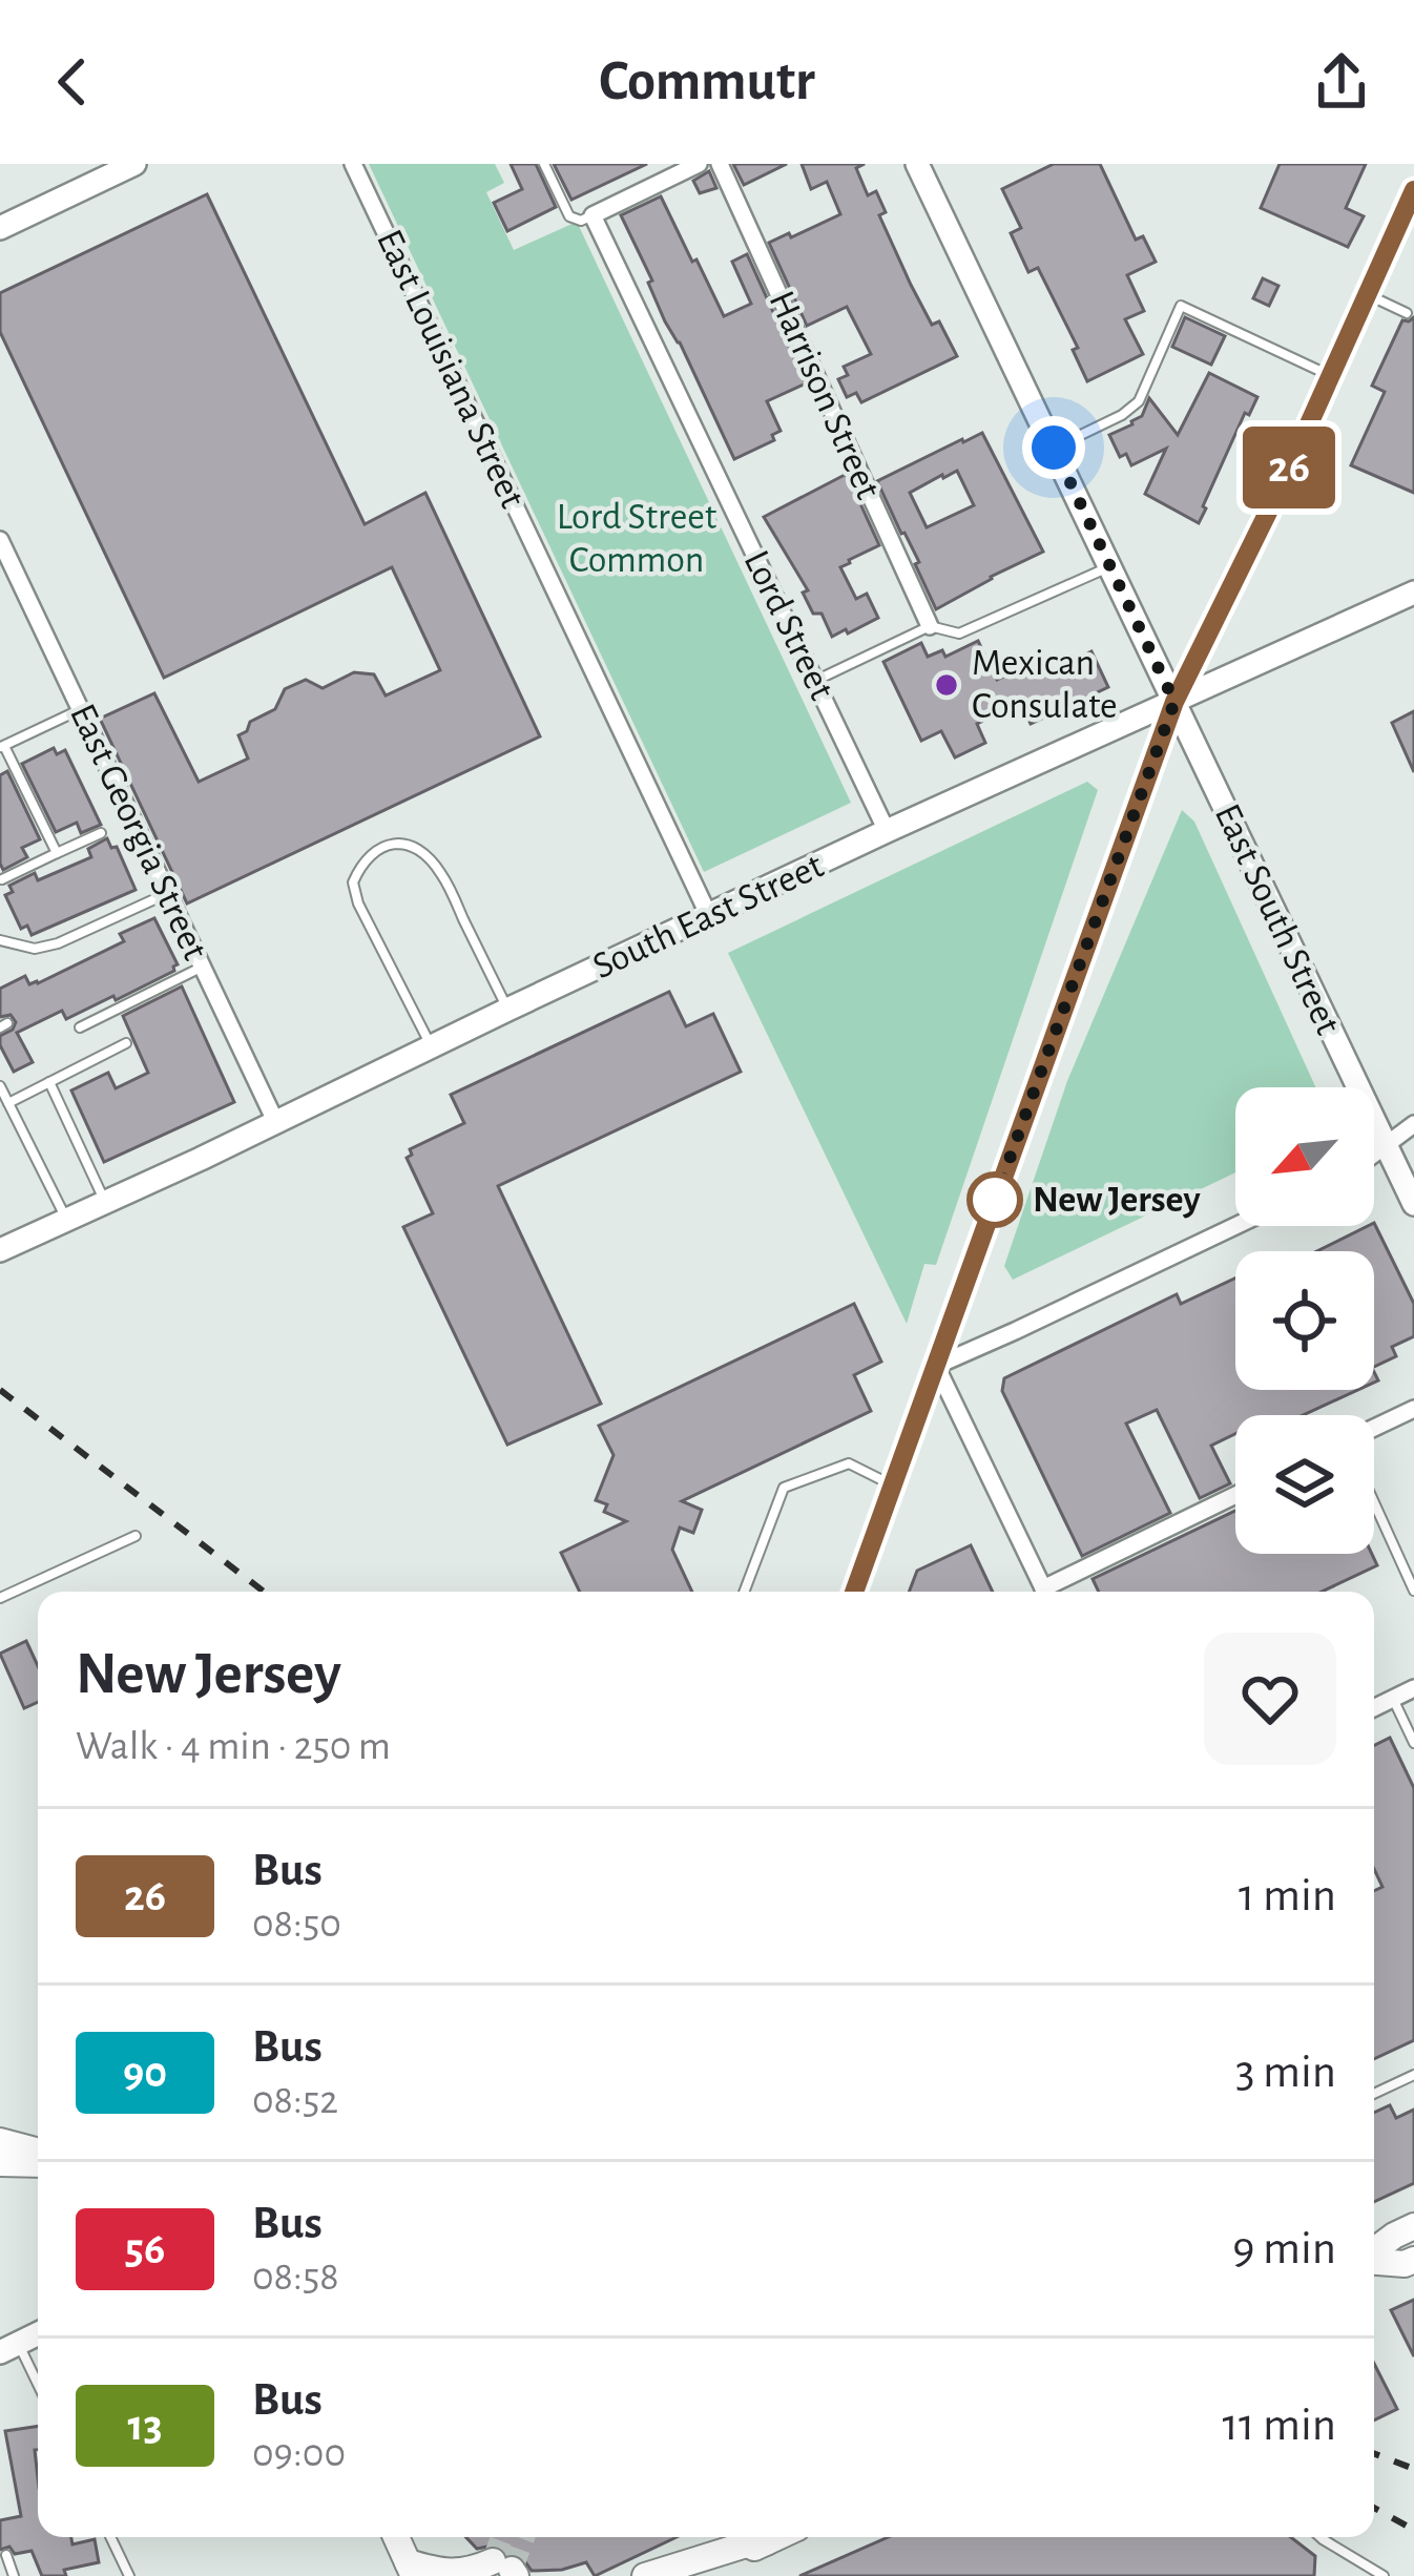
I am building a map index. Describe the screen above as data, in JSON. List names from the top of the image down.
{
  "streets": {
    "main road": ["South East Street", "East South Street"],
    "street": [
      "East Louisiana Street",
      "Harrison Street",
      "Lord Street",
      "East Georgia Street"
    ]
  },
  "crossings": [
    ["East Louisiana Street", "South East Street"],
    ["Lord Street", "South East Street"],
    ["East Georgia Street", "South East Street"],
    ["South East Street", "East South Street"]
  ],
  "parks": ["Lord Street Common"],
  "places": ["Mexican Consulate", "New Jersey"],
  "lines": ["bus line 26"],
  "north": "bottom left",
  "page": {
    "header": "Commutr",
    "on_map": "26",
    "heading": ["New Jersey", "Walk · 4 min · 250 m"],
    "list": [
      {
        "mark": "26",
        "name": "Bus",
        "note": "08:50",
        "value": "1 min"
      },
      {
        "mark": "90",
        "name": "Bus",
        "note": "08:52",
        "value": "3 min"
      },
      {
        "mark": "56",
        "name": "Bus",
        "note": "08:58",
        "value": "9 min"
      },
      {
        "mark": "13",
        "name": "Bus",
        "note": "09:00",
        "value": "11 min"
      }
    ]
  }
}
